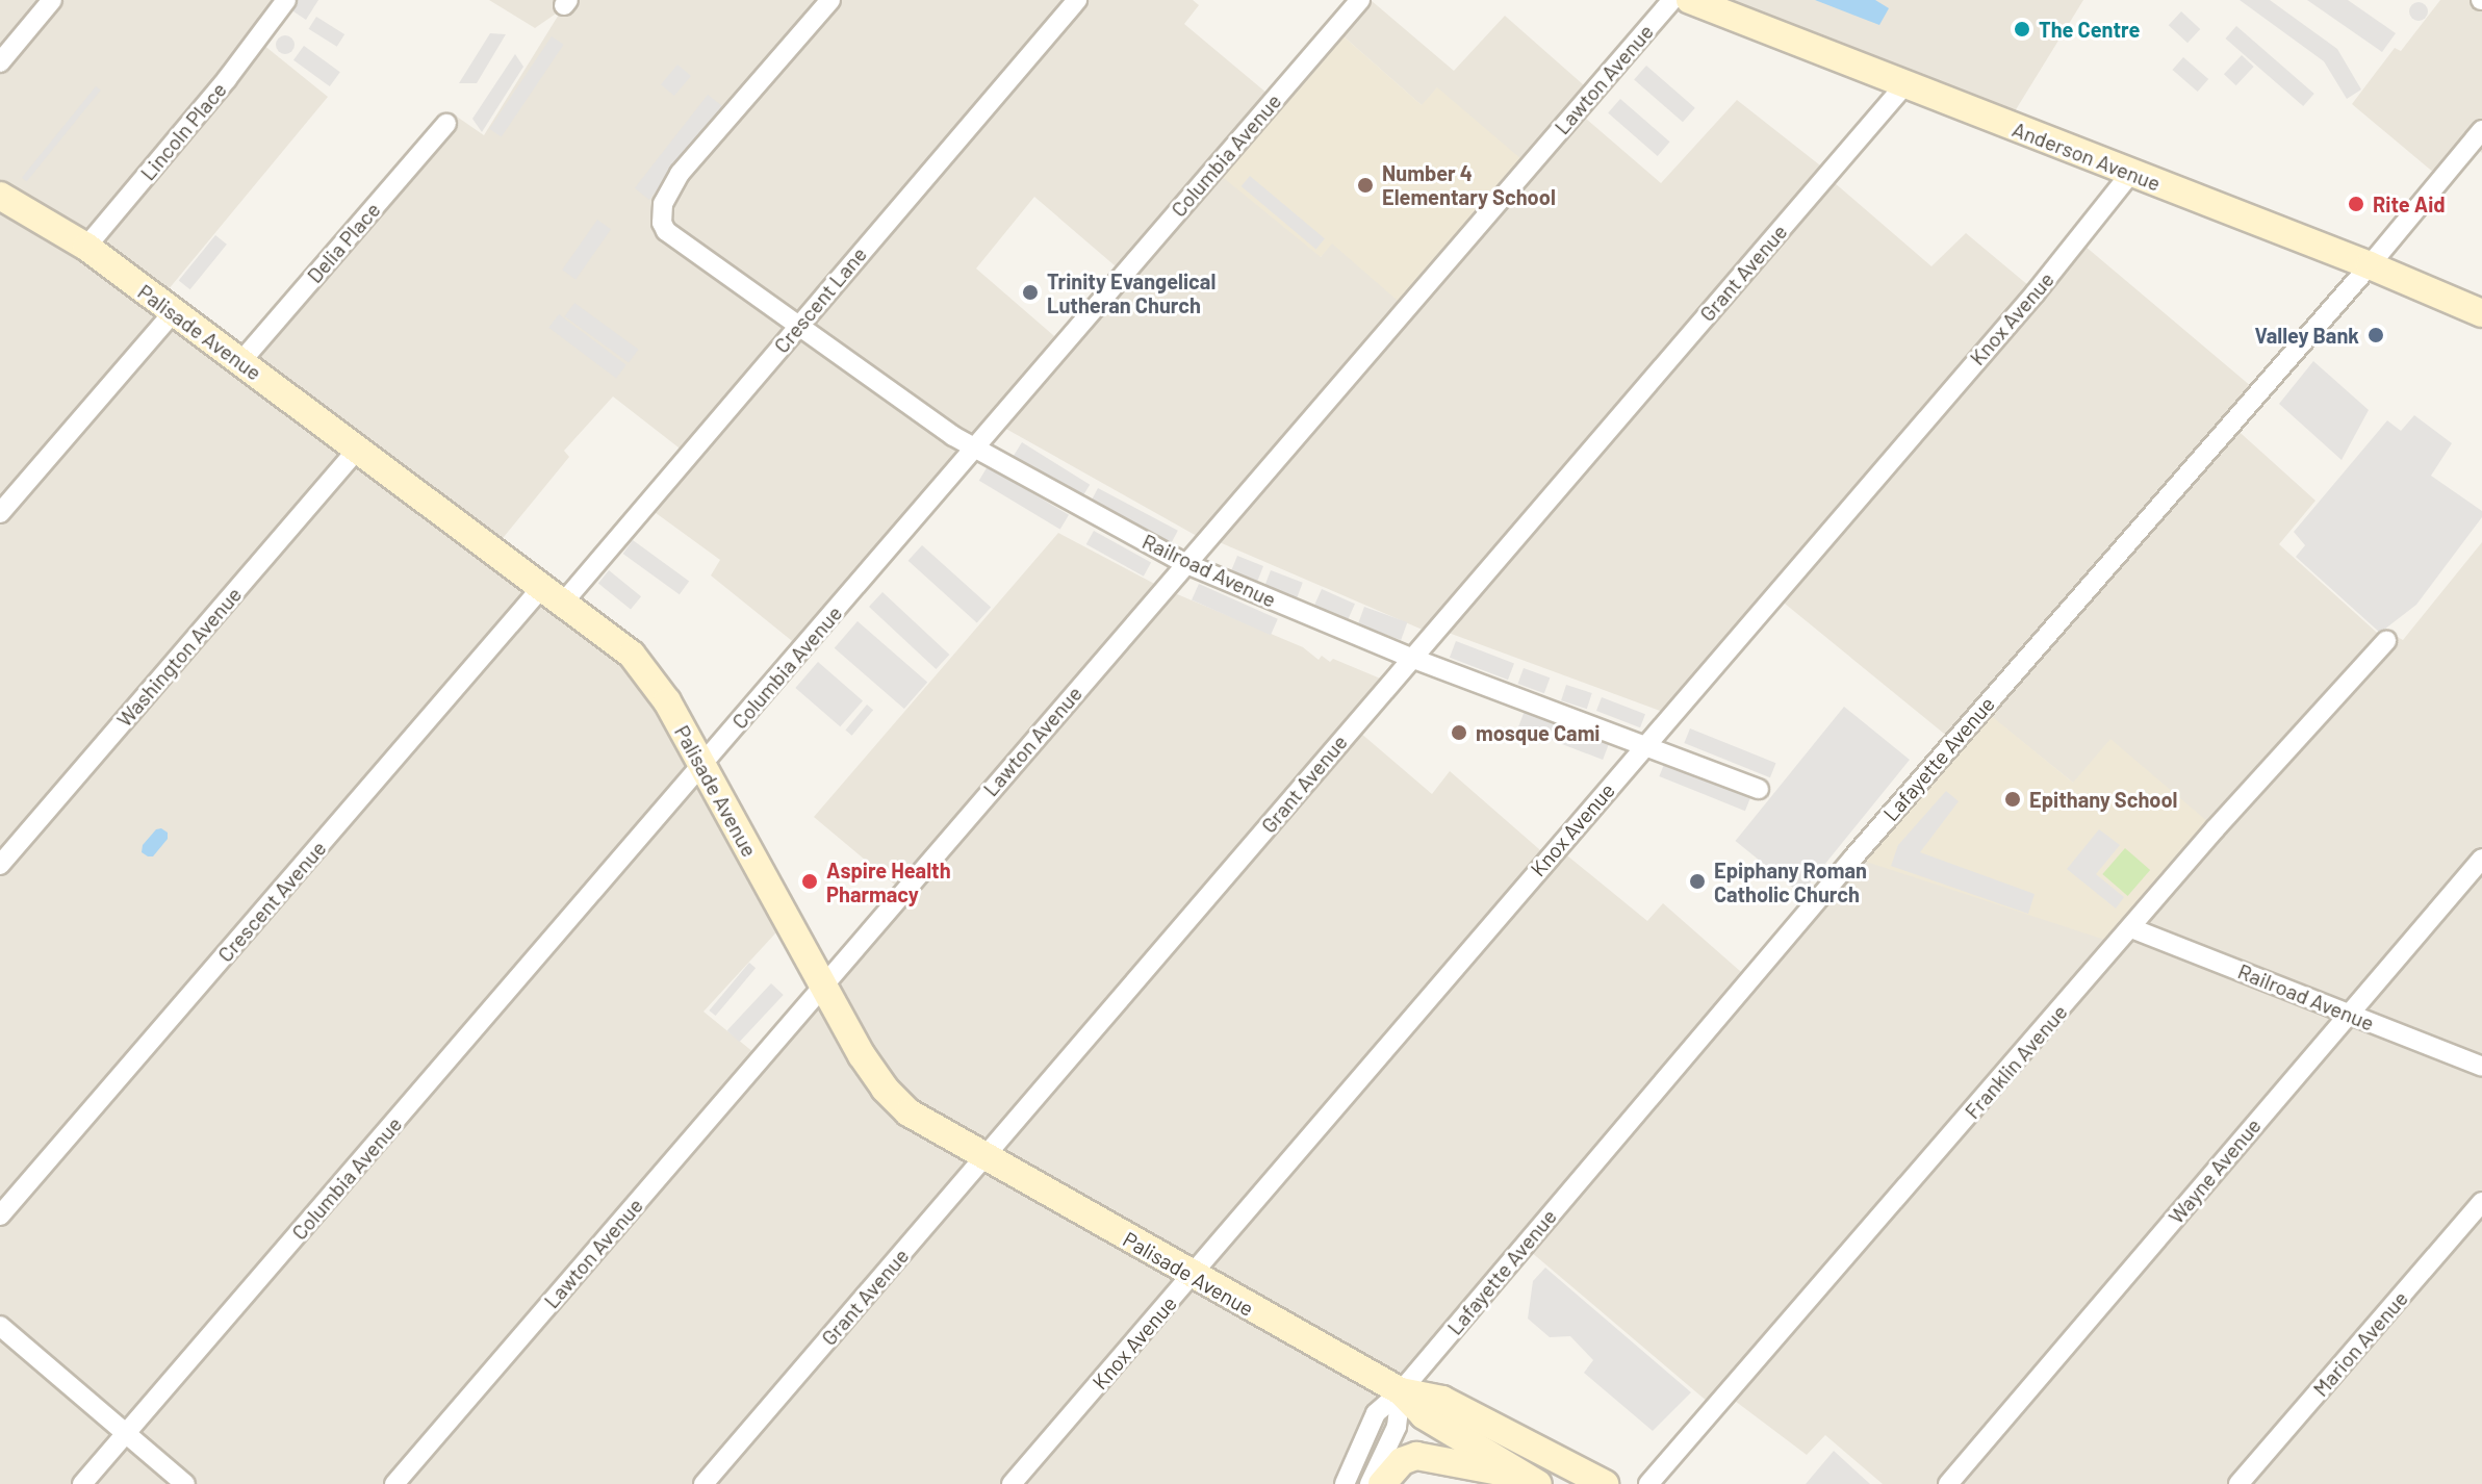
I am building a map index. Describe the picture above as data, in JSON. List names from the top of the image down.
{
  "streets": {
    "main road": ["Anderson Avenue", "Palisade Avenue"],
    "street": [
      "Lawton Avenue",
      "Lincoln Place",
      "Columbia Avenue",
      "Delia Place",
      "Grant Avenue",
      "Crescent Lane",
      "Knox Avenue",
      "Railroad Avenue",
      "Washington Avenue",
      "Lafayette Avenue",
      "Crescent Avenue",
      "Franklin Avenue",
      "Wayne Avenue",
      "Marion Avenue"
    ]
  },
  "crossings": [
    ["Lawton Avenue", "Palisade Avenue"],
    ["Lawton Avenue", "Railroad Avenue"],
    ["Lincoln Place", "Palisade Avenue"],
    ["Columbia Avenue", "Palisade Avenue"],
    ["Columbia Avenue", "Railroad Avenue"],
    ["Anderson Avenue", "Grant Avenue"],
    ["Anderson Avenue", "Knox Avenue"],
    ["Anderson Avenue", "Lafayette Avenue"],
    ["Delia Place", "Palisade Avenue"],
    ["Grant Avenue", "Palisade Avenue"],
    ["Grant Avenue", "Railroad Avenue"],
    ["Crescent Lane", "Palisade Avenue"],
    ["Crescent Lane", "Railroad Avenue"],
    ["Crescent Lane", "Crescent Avenue"],
    ["Knox Avenue", "Palisade Avenue"],
    ["Knox Avenue", "Railroad Avenue"],
    ["Palisade Avenue", "Washington Avenue"],
    ["Palisade Avenue", "Lafayette Avenue"],
    ["Palisade Avenue", "Crescent Avenue"],
    ["Railroad Avenue", "Franklin Avenue"],
    ["Railroad Avenue", "Wayne Avenue"]
  ],
  "places": [
    "The Centre",
    "Number 4 Elementary School",
    "Rite Aid",
    "Trinity Evangelical Lutheran Church",
    "Valley Bank",
    "mosque Cami",
    "Epithany School",
    "Aspire Health Pharmacy",
    "Epiphany Roman Catholic Church"
  ]
}
